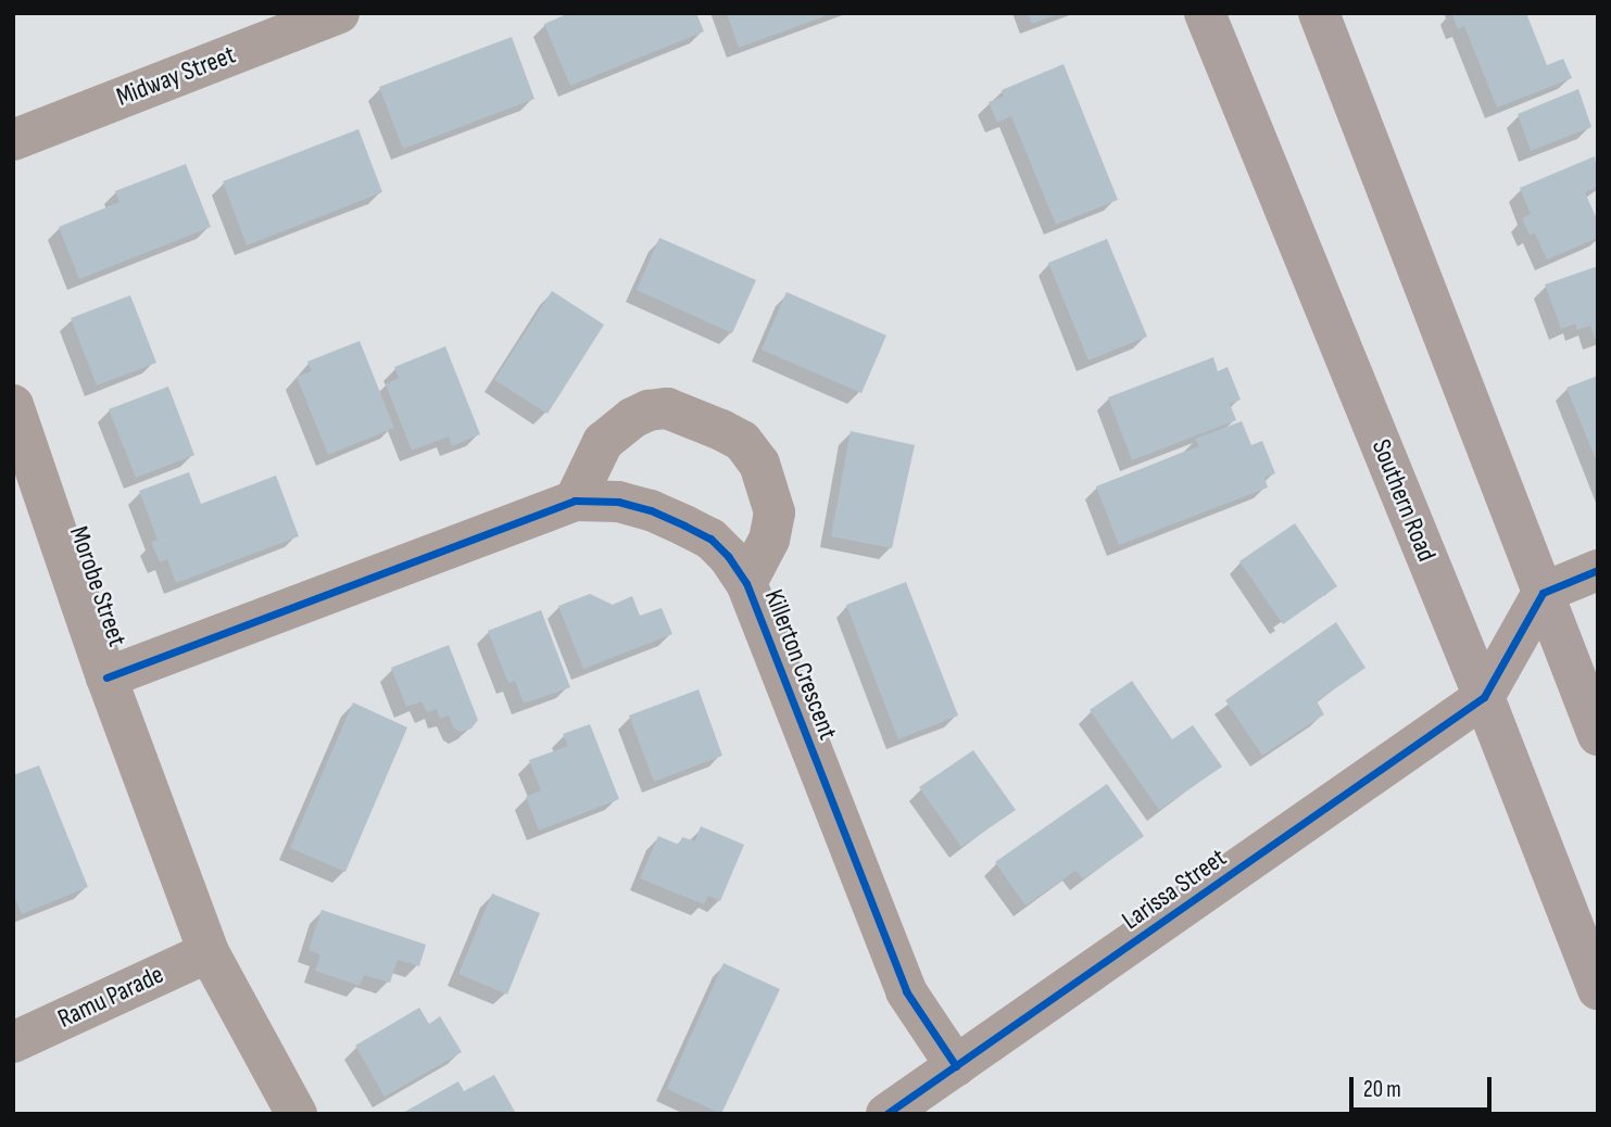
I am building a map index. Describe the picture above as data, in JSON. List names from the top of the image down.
{
  "streets": {
    "main road": ["Southern Road"],
    "street": [
      "Midway Street",
      "Morobe Street",
      "Killerton Crescent",
      "Larissa Street",
      "Ramu Parade"
    ]
  },
  "crossings": [
    ["Southern Road", "Larissa Street"],
    ["Morobe Street", "Killerton Crescent"],
    ["Morobe Street", "Ramu Parade"],
    ["Killerton Crescent", "Larissa Street"]
  ],
  "scale_bar": "20 m"
}
